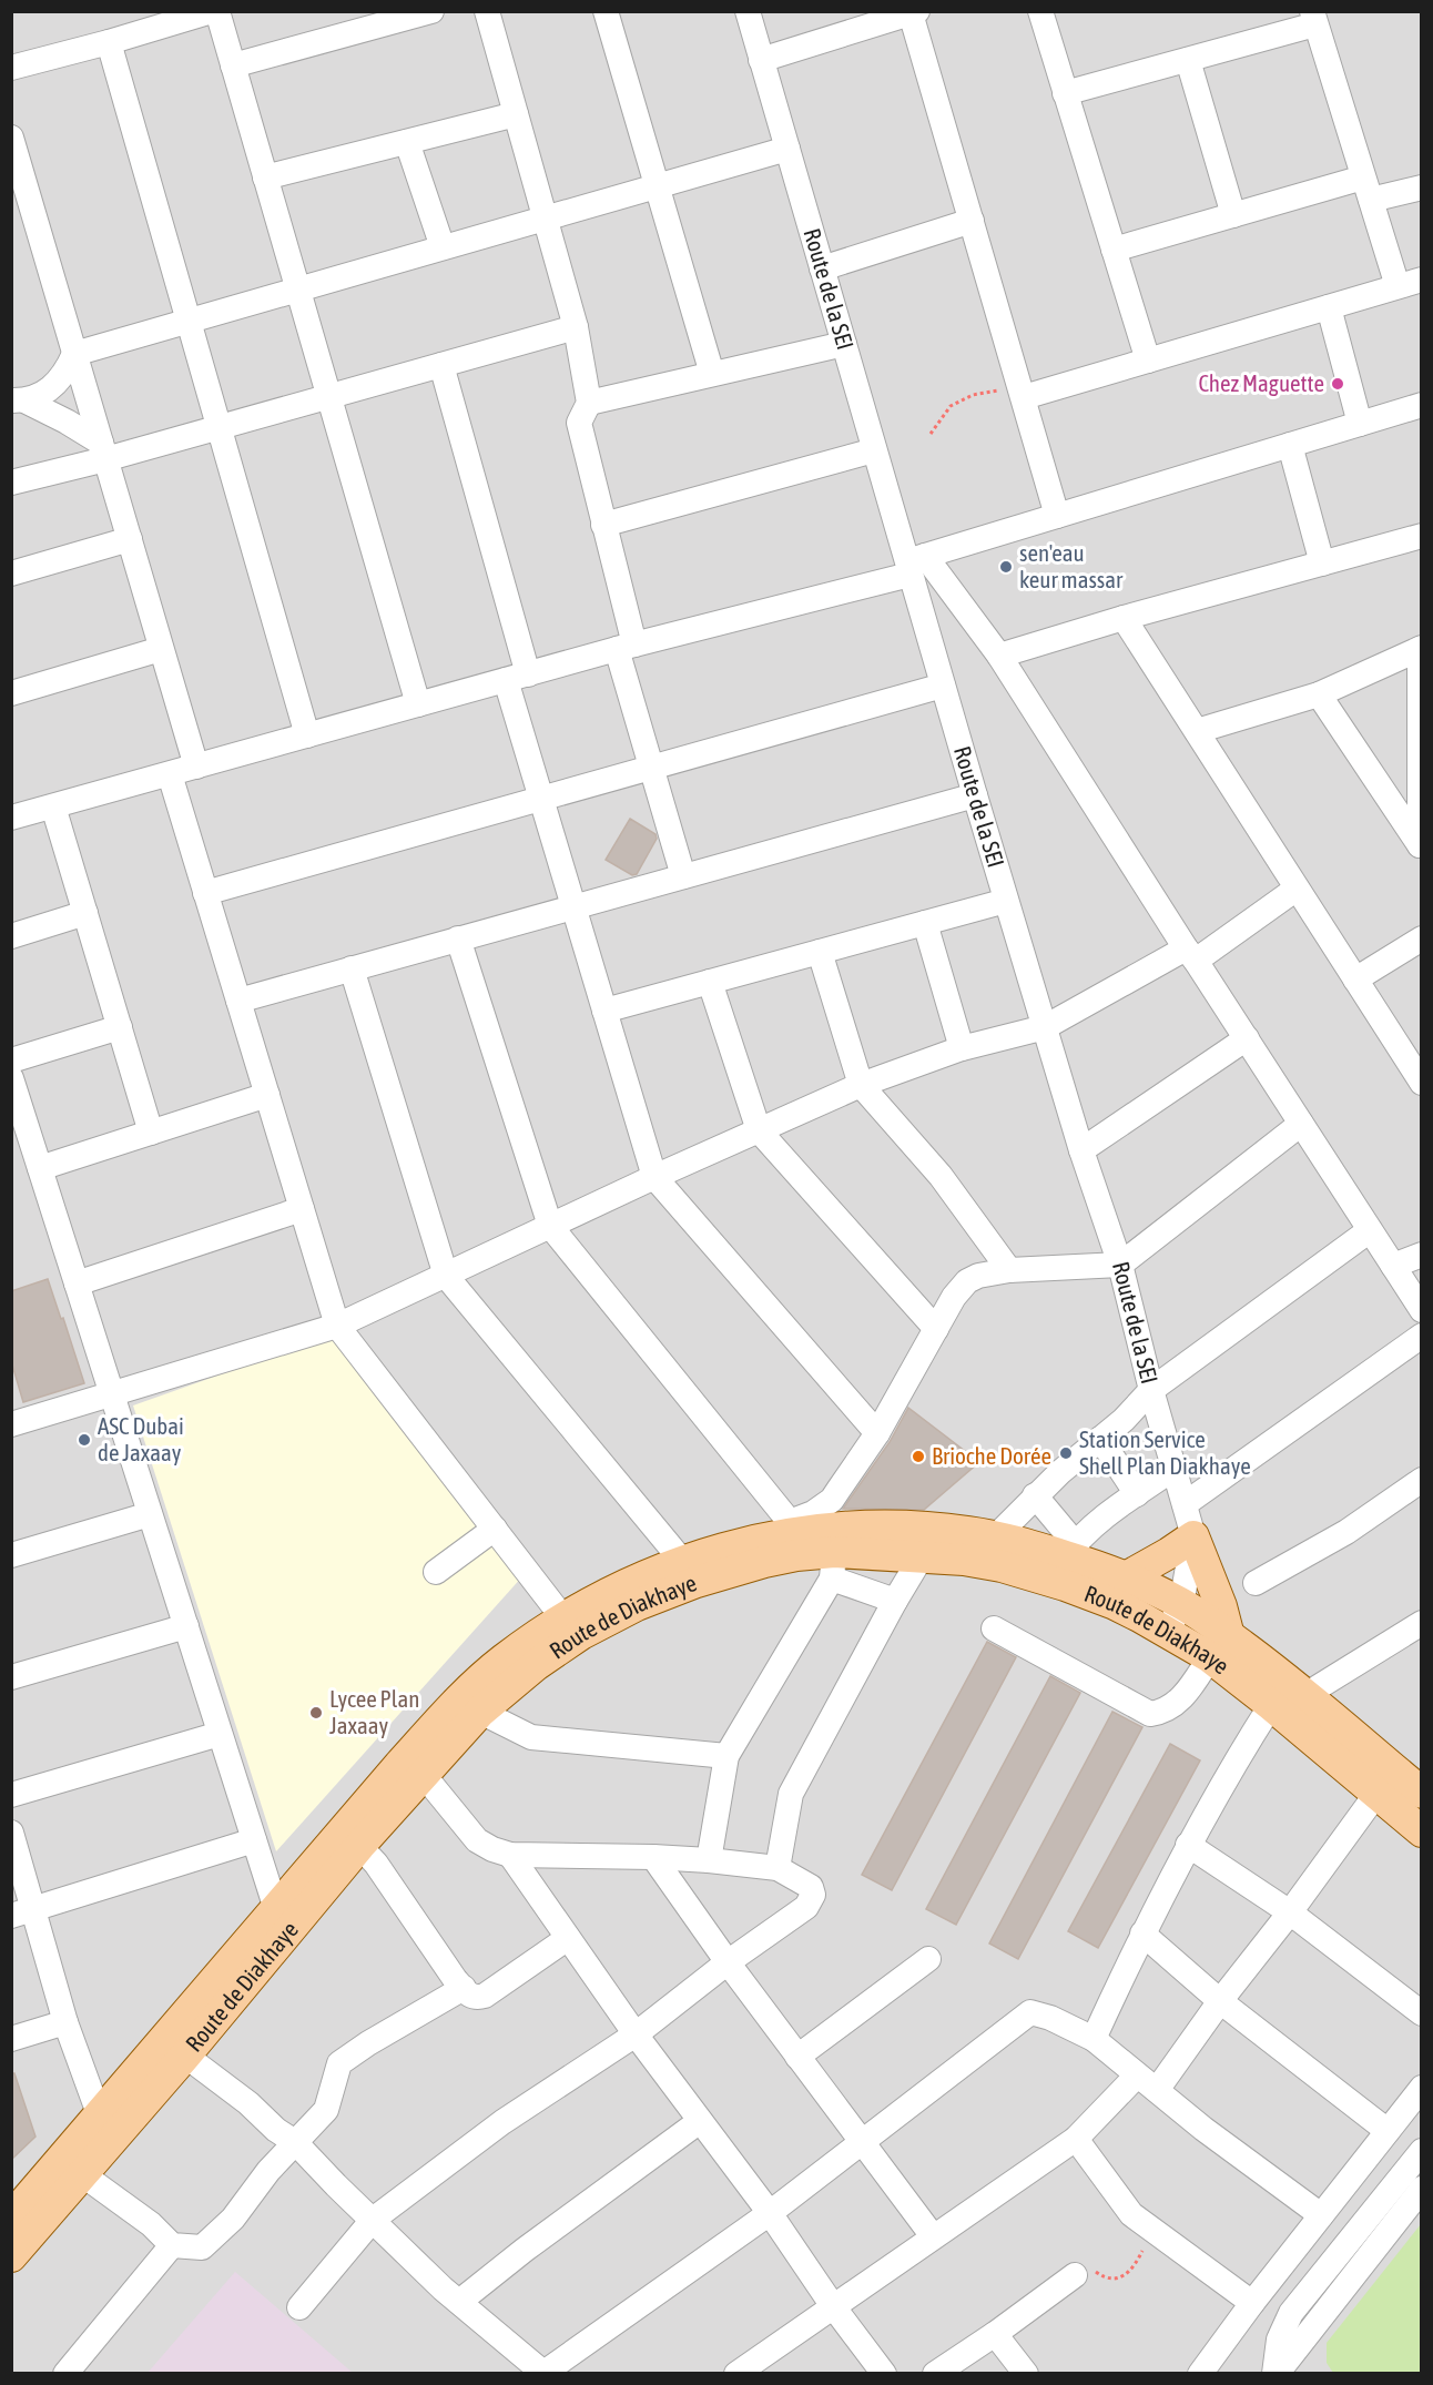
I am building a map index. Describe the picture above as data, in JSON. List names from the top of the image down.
{
  "streets": {
    "main road": ["Route de Diakhaye"],
    "street": ["Route de la SEI"]
  },
  "crossings": [
    ["Route de la SEI", "Route de Diakhaye"]
  ],
  "places": [
    "Chez Maguette",
    "sen'eau keur massar",
    "ASC Dubai de Jaxaay",
    "Station Service Shell Plan Diakhaye",
    "Brioche Dorée",
    "Lycee Plan Jaxaay"
  ]
}
